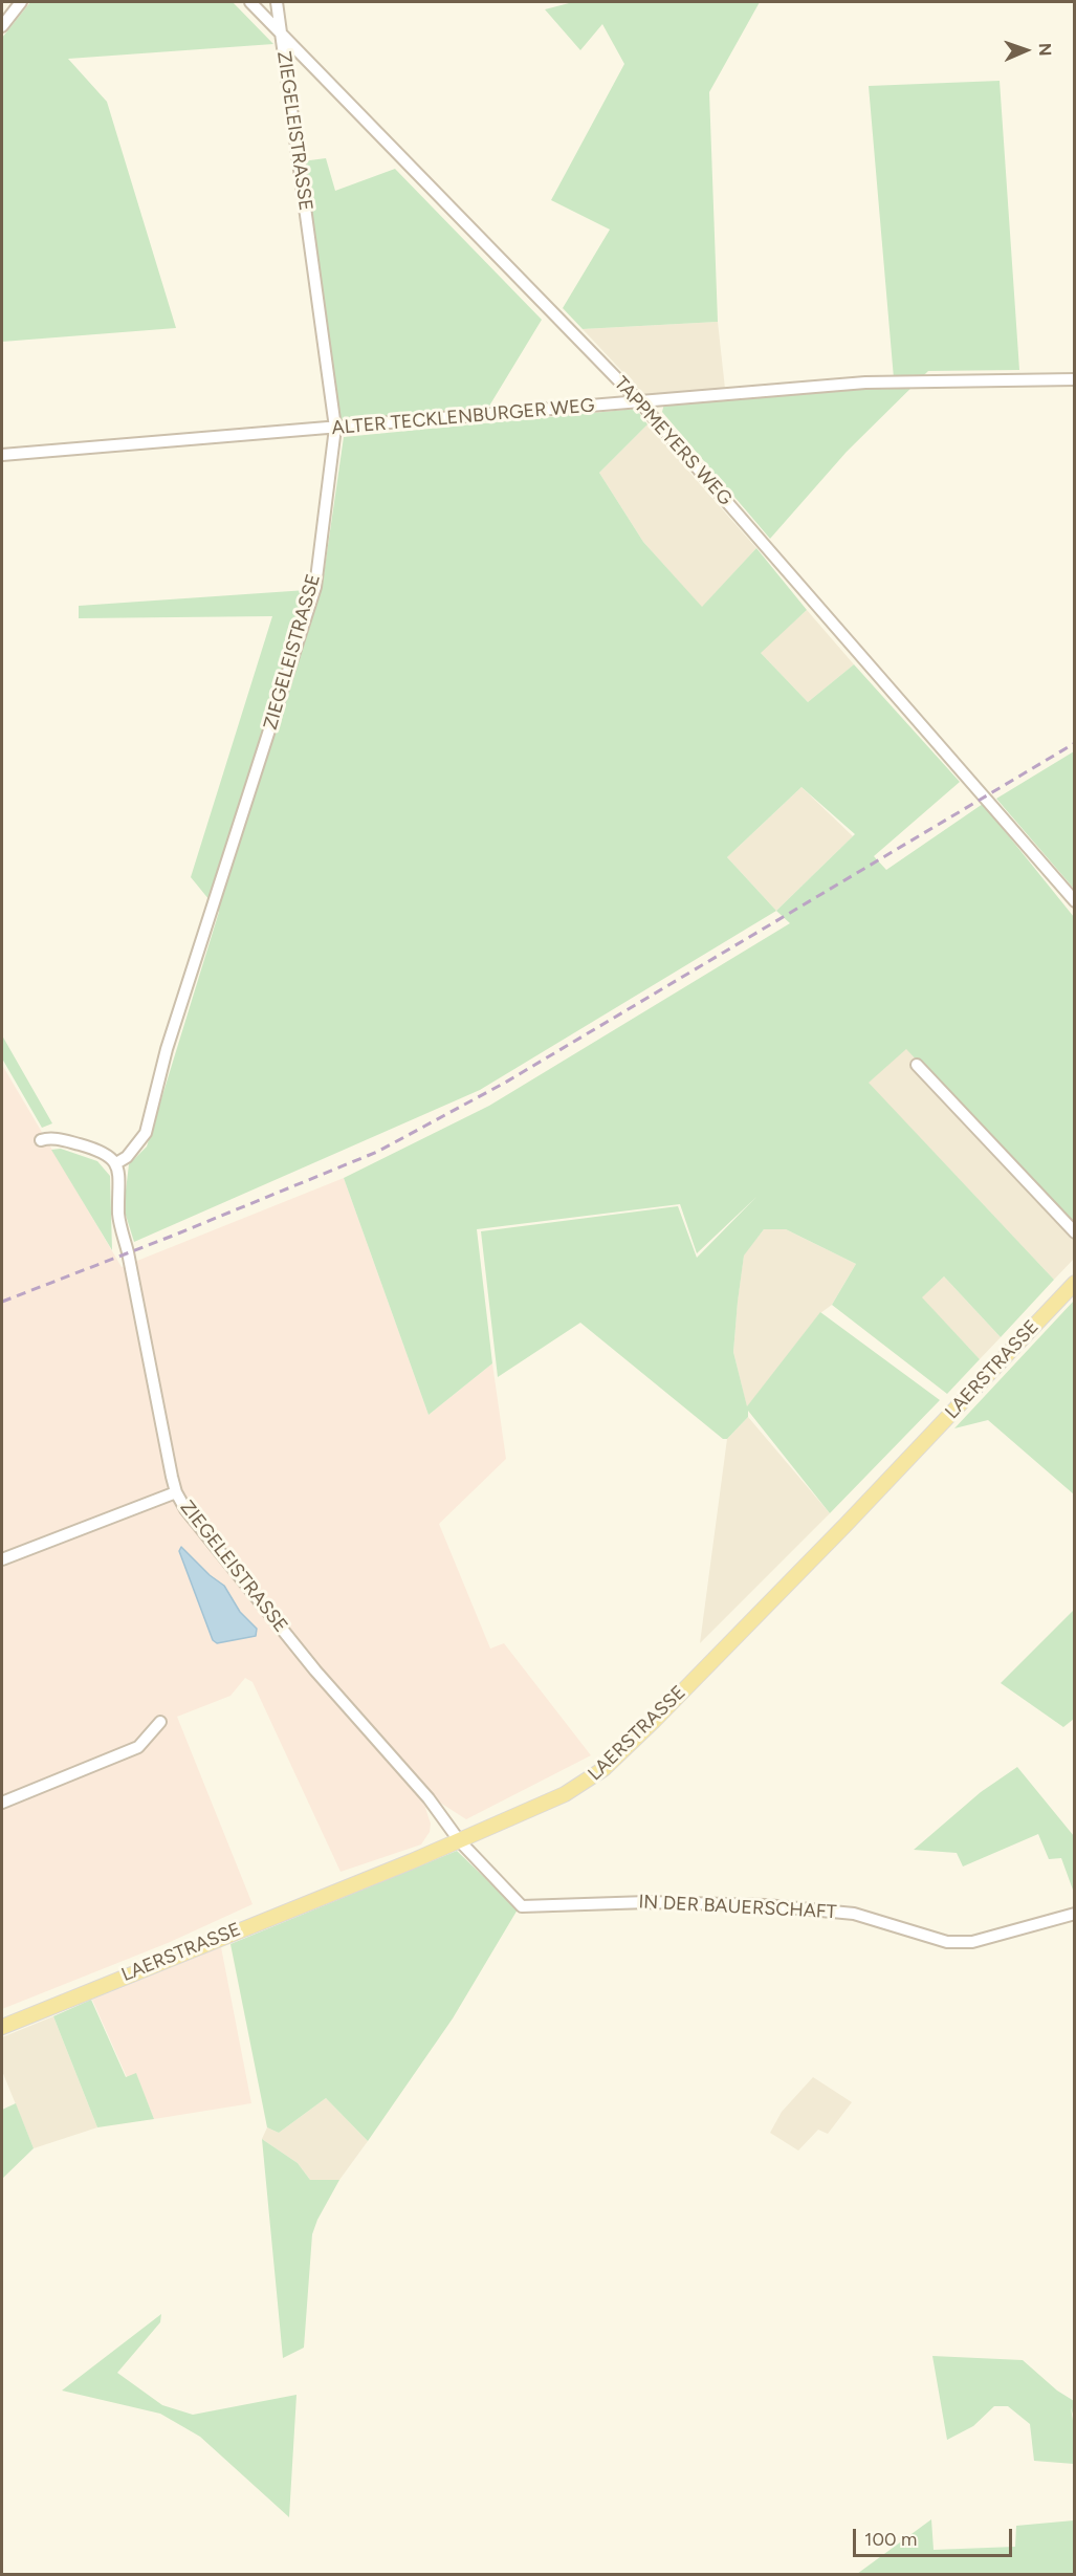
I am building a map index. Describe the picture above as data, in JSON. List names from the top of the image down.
{
  "streets": {
    "main road": ["LAERSTRASSE"],
    "street": [
      "ZIEGELEISTRASSE",
      "ALTER TECKLENBURGER WEG",
      "TAPPMEYERS WEG",
      "IN DER BAUERSCHAFT"
    ]
  },
  "crossings": [
    ["ZIEGELEISTRASSE", "ALTER TECKLENBURGER WEG"],
    ["ZIEGELEISTRASSE", "TAPPMEYERS WEG"],
    ["ZIEGELEISTRASSE", "LAERSTRASSE"],
    ["ZIEGELEISTRASSE", "IN DER BAUERSCHAFT"],
    ["ALTER TECKLENBURGER WEG", "TAPPMEYERS WEG"],
    ["LAERSTRASSE", "IN DER BAUERSCHAFT"]
  ],
  "scale_bar": "100 m",
  "north": "right"
}
